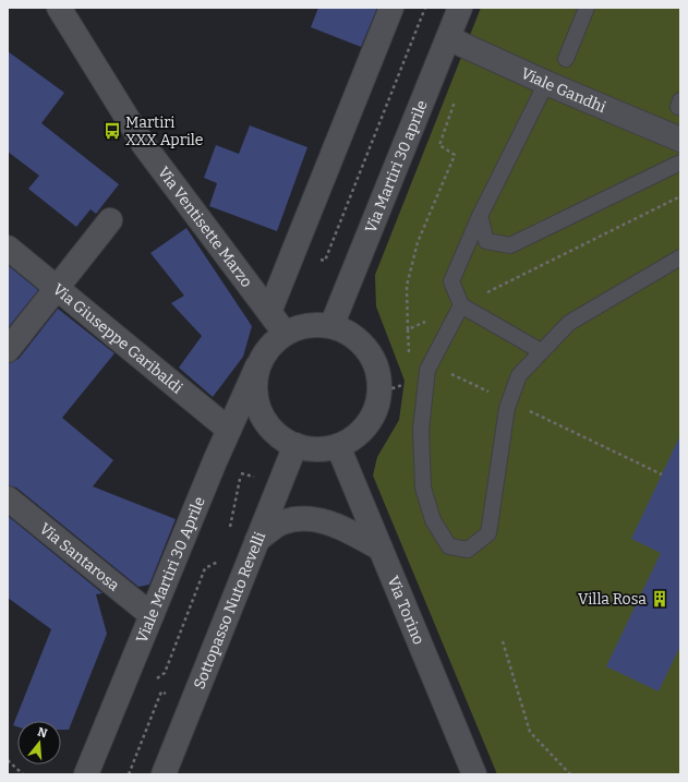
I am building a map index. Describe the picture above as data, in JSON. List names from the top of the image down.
{
  "streets": {
    "street": [
      "Viale Gandhi",
      "Via Martiri 30 aprile",
      "Via Ventisette Marzo",
      "Via Giuseppe Garibaldi",
      "Via Santarosa",
      "Viale Martiri 30 Aprile",
      "Sottopasso Nuto Revelli",
      "Via Torino"
    ]
  },
  "crossings": [
    ["Viale Gandhi", "Via Martiri 30 aprile"],
    ["Via Martiri 30 aprile", "Via Ventisette Marzo"],
    ["Via Martiri 30 aprile", "Viale Martiri 30 Aprile"],
    ["Via Martiri 30 aprile", "Sottopasso Nuto Revelli"],
    ["Via Martiri 30 aprile", "Via Torino"],
    ["Via Ventisette Marzo", "Viale Martiri 30 Aprile"],
    ["Via Ventisette Marzo", "Sottopasso Nuto Revelli"],
    ["Via Ventisette Marzo", "Via Torino"],
    ["Via Giuseppe Garibaldi", "Viale Martiri 30 Aprile"],
    ["Via Santarosa", "Viale Martiri 30 Aprile"],
    ["Viale Martiri 30 Aprile", "Sottopasso Nuto Revelli"],
    ["Viale Martiri 30 Aprile", "Via Torino"],
    ["Sottopasso Nuto Revelli", "Via Torino"]
  ],
  "places": {
    "bus stop": ["Martiri XXX Aprile"],
    "building": ["Villa Rosa"]
  },
  "north": "top"
}
